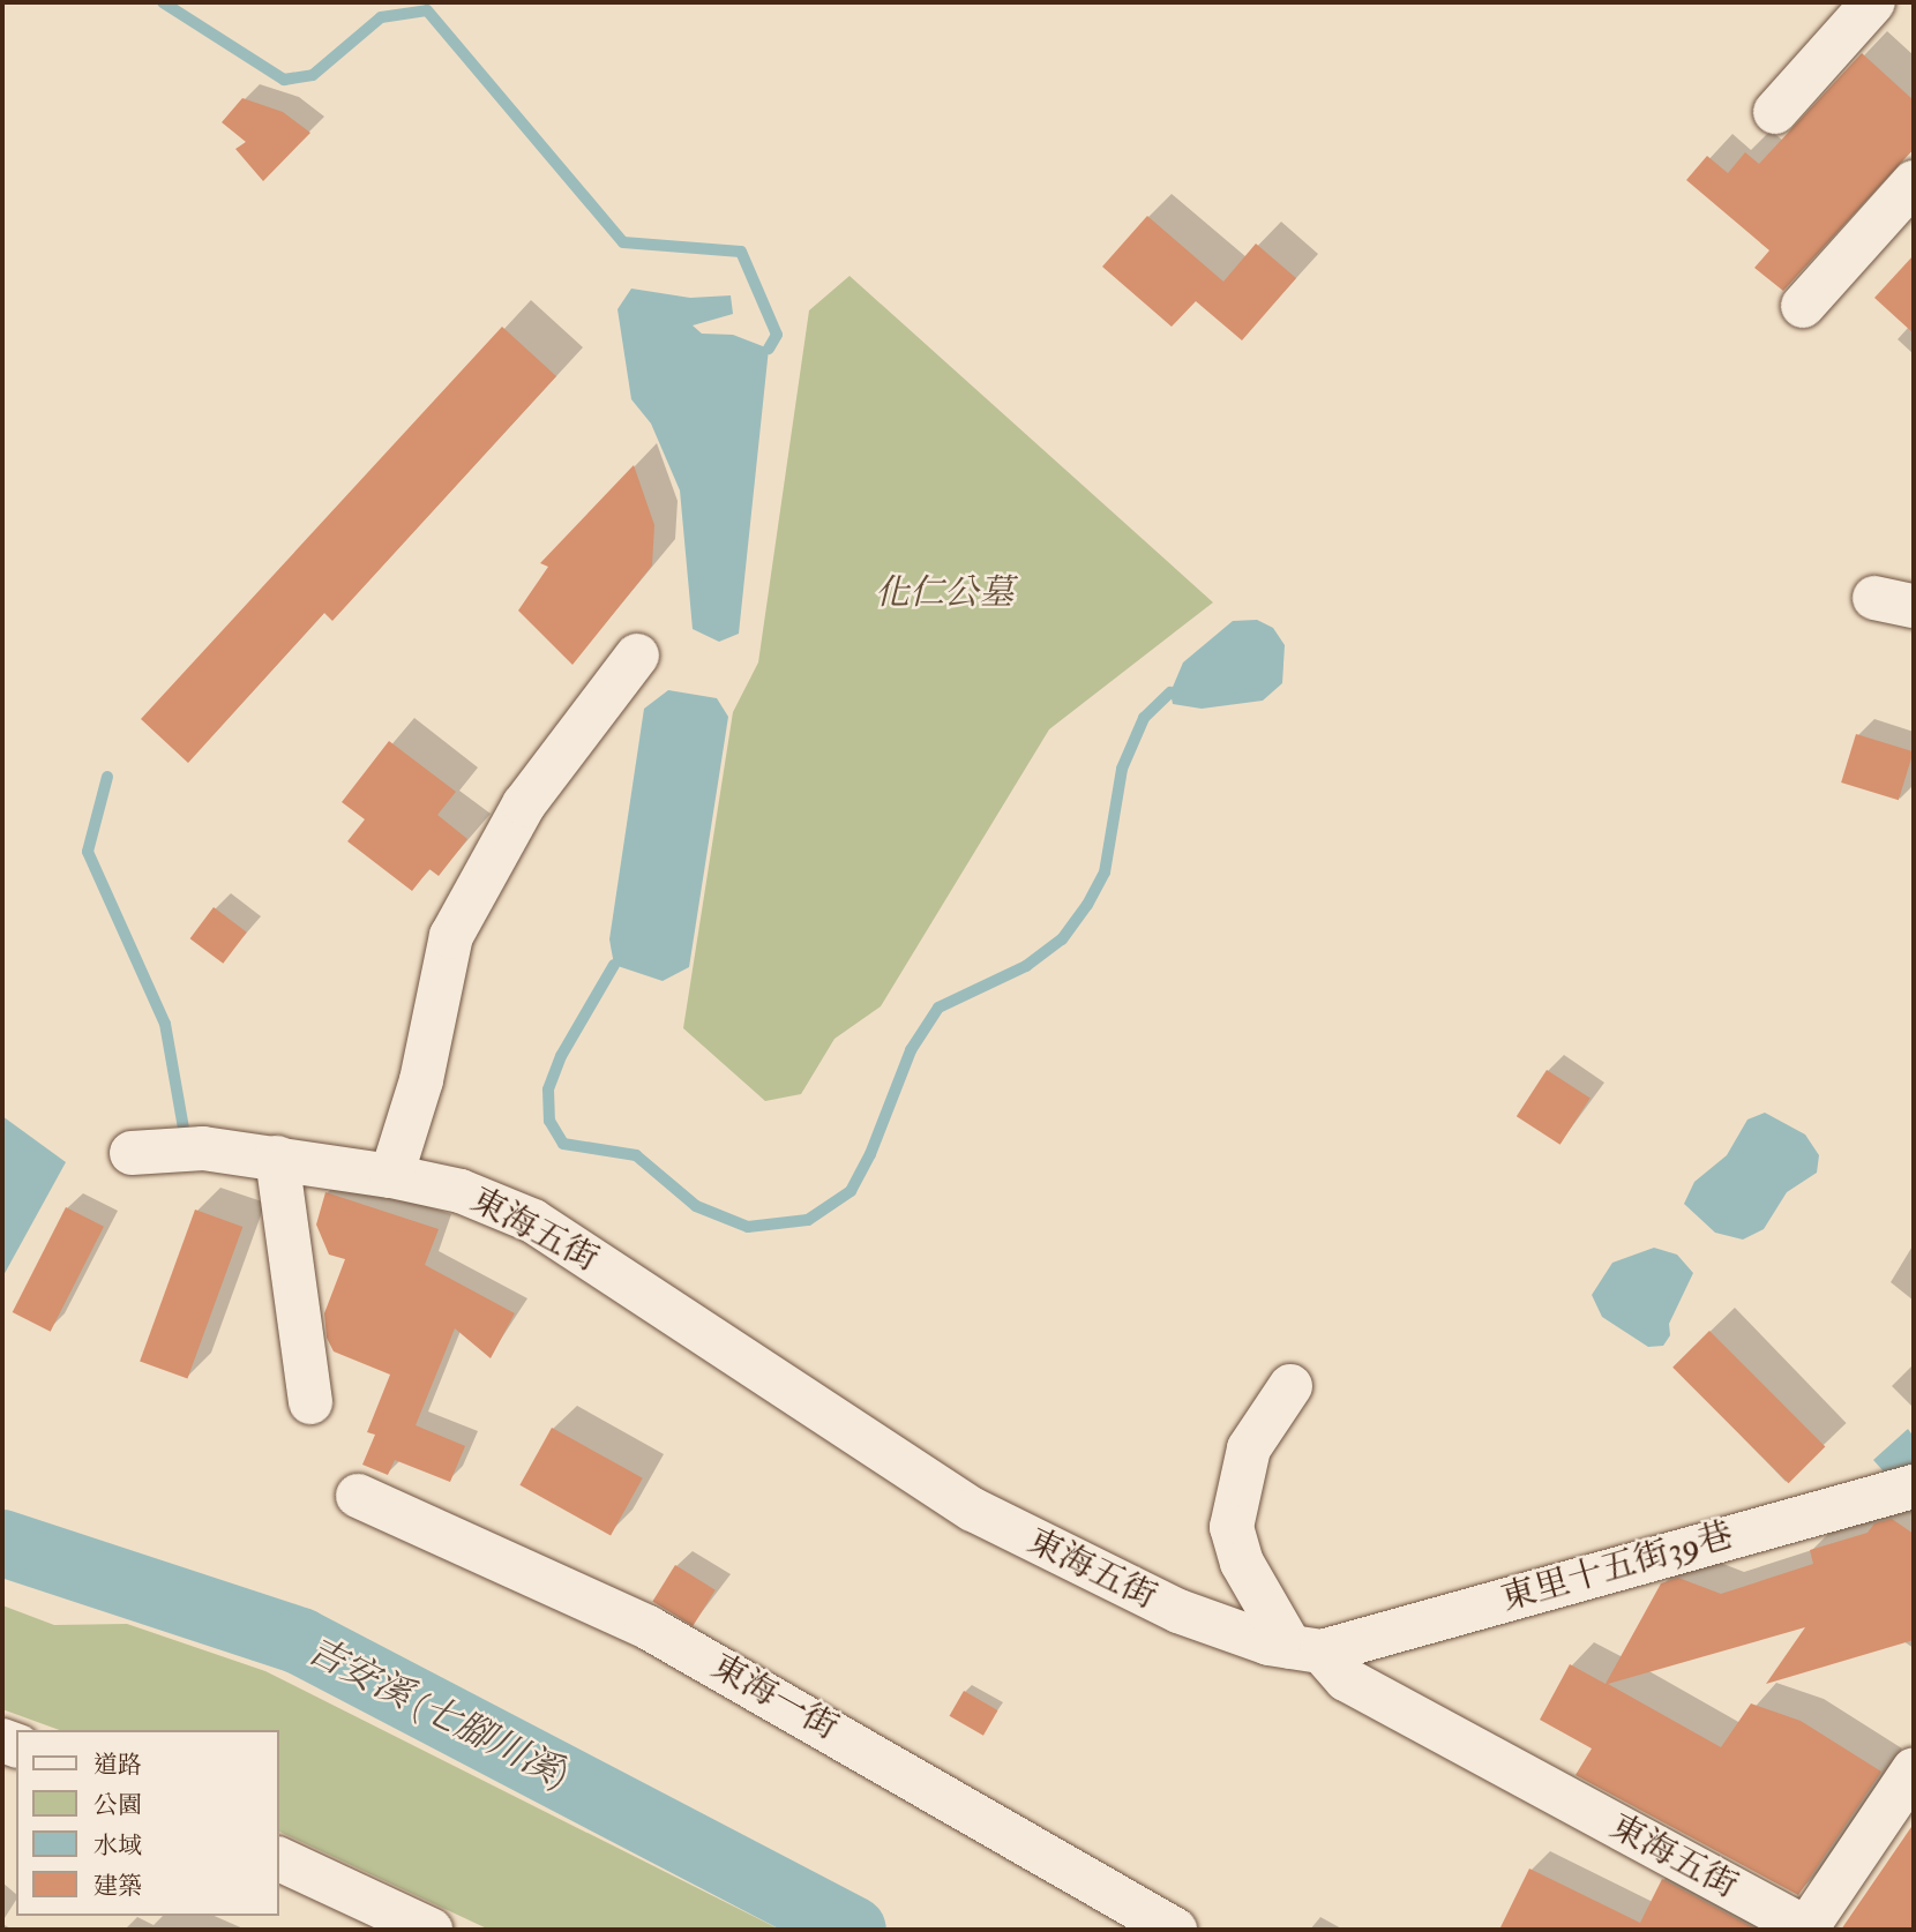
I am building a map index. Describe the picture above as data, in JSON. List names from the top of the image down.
{
  "streets": {
    "street": ["東海五街", "東里十五街39巷", "東海一街"]
  },
  "crossings": [
    ["東海五街", "東里十五街39巷"]
  ],
  "water": ["吉安溪 (七腳川溪)"],
  "parks": ["化仁公墓"],
  "legend": [
    "道路",
    "公園",
    "水域",
    "建築"
  ]
}
